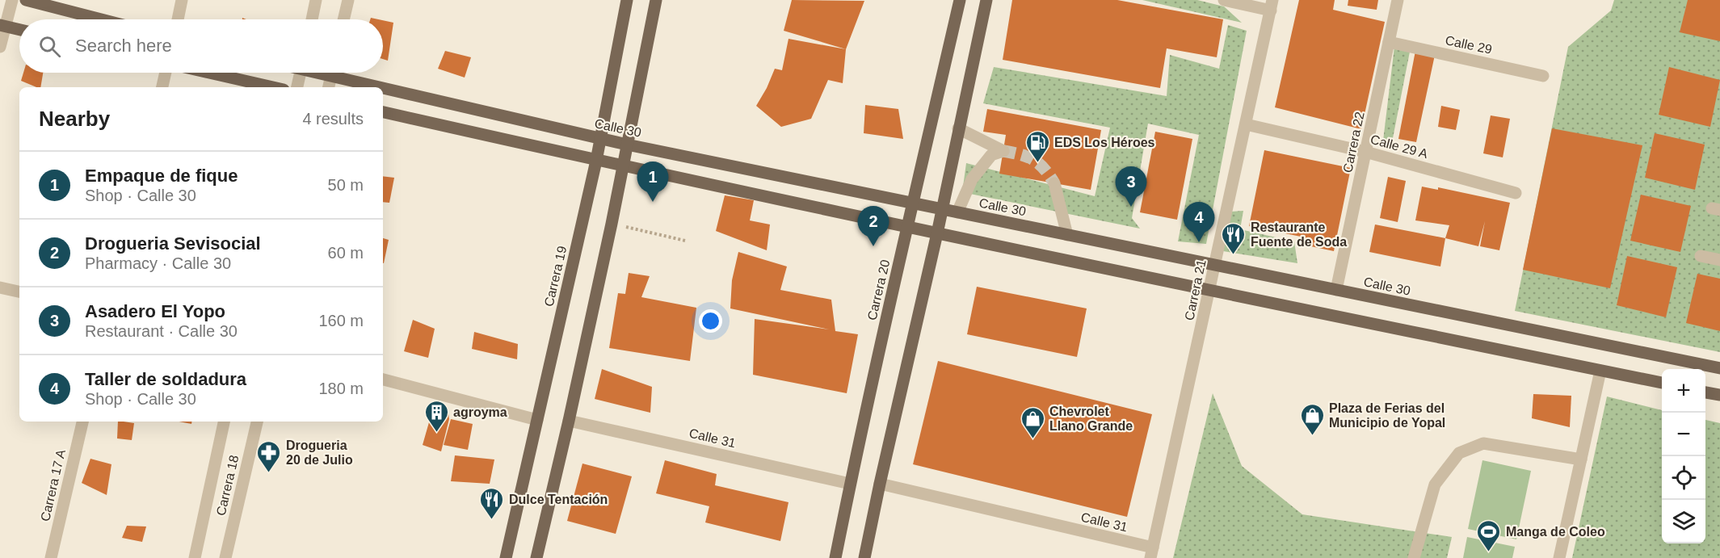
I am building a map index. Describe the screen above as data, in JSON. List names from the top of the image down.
{
  "streets": {
    "main road": ["Calle 30", "Carrera 19", "Carrera 20"],
    "street": [
      "Calle 29",
      "Carrera 22",
      "Calle 29 A",
      "Carrera 21",
      "Calle 31",
      "Carrera 17 A",
      "Carrera 18"
    ]
  },
  "crossings": [
    ["Calle 29", "Carrera 22"],
    ["Calle 30", "Carrera 22"],
    ["Calle 30", "Carrera 19"],
    ["Calle 30", "Carrera 20"],
    ["Calle 30", "Carrera 21"],
    ["Carrera 22", "Calle 29 A"],
    ["Calle 29 A", "Carrera 21"],
    ["Carrera 20", "Calle 31"],
    ["Carrera 21", "Calle 31"]
  ],
  "places": {
    "fuel station": ["EDS Los Héroes"],
    "restaurant": ["Restaurante Fuente de Soda", "Dulce Tentación"],
    "building": ["agroyma"],
    "shop": ["Plaza de Ferias del Municipio de Yopal", "Chevrolet Llano Grande"],
    "pharmacy": ["Drogueria 20 de Julio"],
    "sports": ["Manga de Coleo"]
  },
  "page": {
    "search": "Search here",
    "heading": ["Nearby", "4 results"],
    "list": [
      {
        "mark": "1",
        "name": "Empaque de fique",
        "note": "Shop · Calle 30",
        "value": "50 m"
      },
      {
        "mark": "2",
        "name": "Drogueria Sevisocial",
        "note": "Pharmacy · Calle 30",
        "value": "60 m"
      },
      {
        "mark": "3",
        "name": "Asadero El Yopo",
        "note": "Restaurant · Calle 30",
        "value": "160 m"
      },
      {
        "mark": "4",
        "name": "Taller de soldadura",
        "note": "Shop · Calle 30",
        "value": "180 m"
      }
    ],
    "pins": [
      "1",
      "3",
      "4",
      "2"
    ],
    "map_buttons": ["+", "−"]
  }
}
